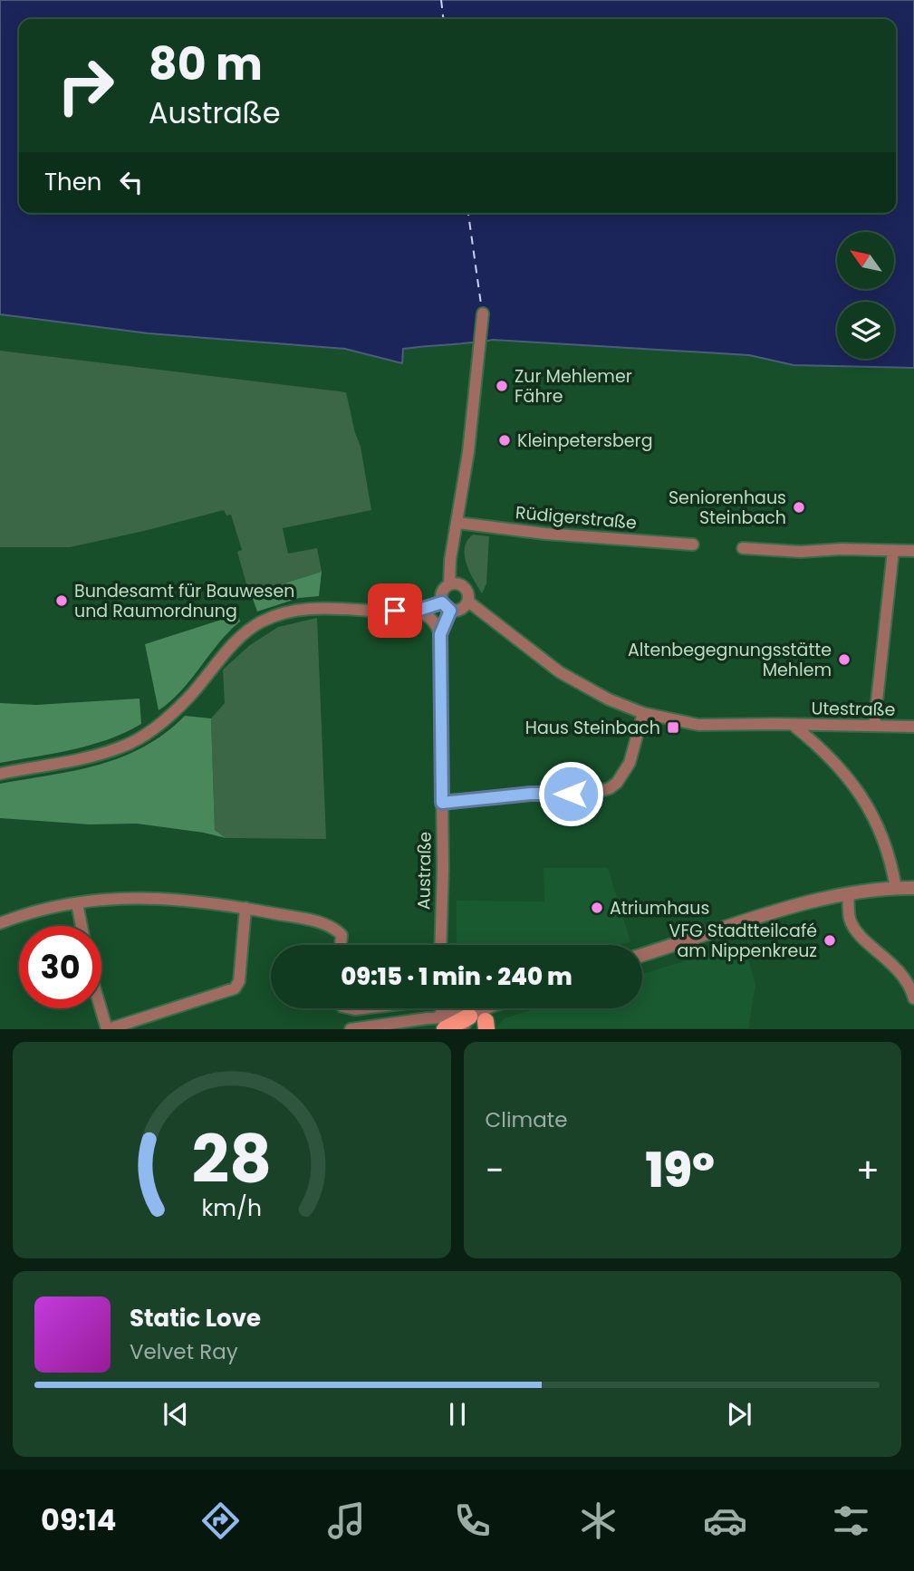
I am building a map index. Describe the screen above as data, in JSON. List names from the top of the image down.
{
  "streets": {
    "street": ["Rüdigerstraße", "Utestraße", "Austraße"]
  },
  "crossings": [
    ["Rüdigerstraße", "Austraße"],
    ["Utestraße", "Austraße"]
  ],
  "places": {
    "other": [
      "Zur Mehlemer Fähre",
      "Kleinpetersberg",
      "Seniorenhaus Steinbach",
      "Bundesamt für Bauwesen und Raumordnung",
      "Altenbegegnungsstätte Mehlem",
      "Atriumhaus",
      "VFG Stadtteilcafé am Nippenkreuz"
    ],
    "transit": ["Haus Steinbach"]
  },
  "north": "top left",
  "page": {
    "turn": ["80 m", "Austraße"],
    "then": "Then",
    "limit": "30",
    "trip": "09:15 · 1 min · 240 m",
    "tile": "Climate",
    "heat": ["−", "19°", "+"],
    "song": ["Static Love", "Velvet Ray"],
    "tabs": "09:14",
    "gauge": ["28", "km/h"]
  }
}
